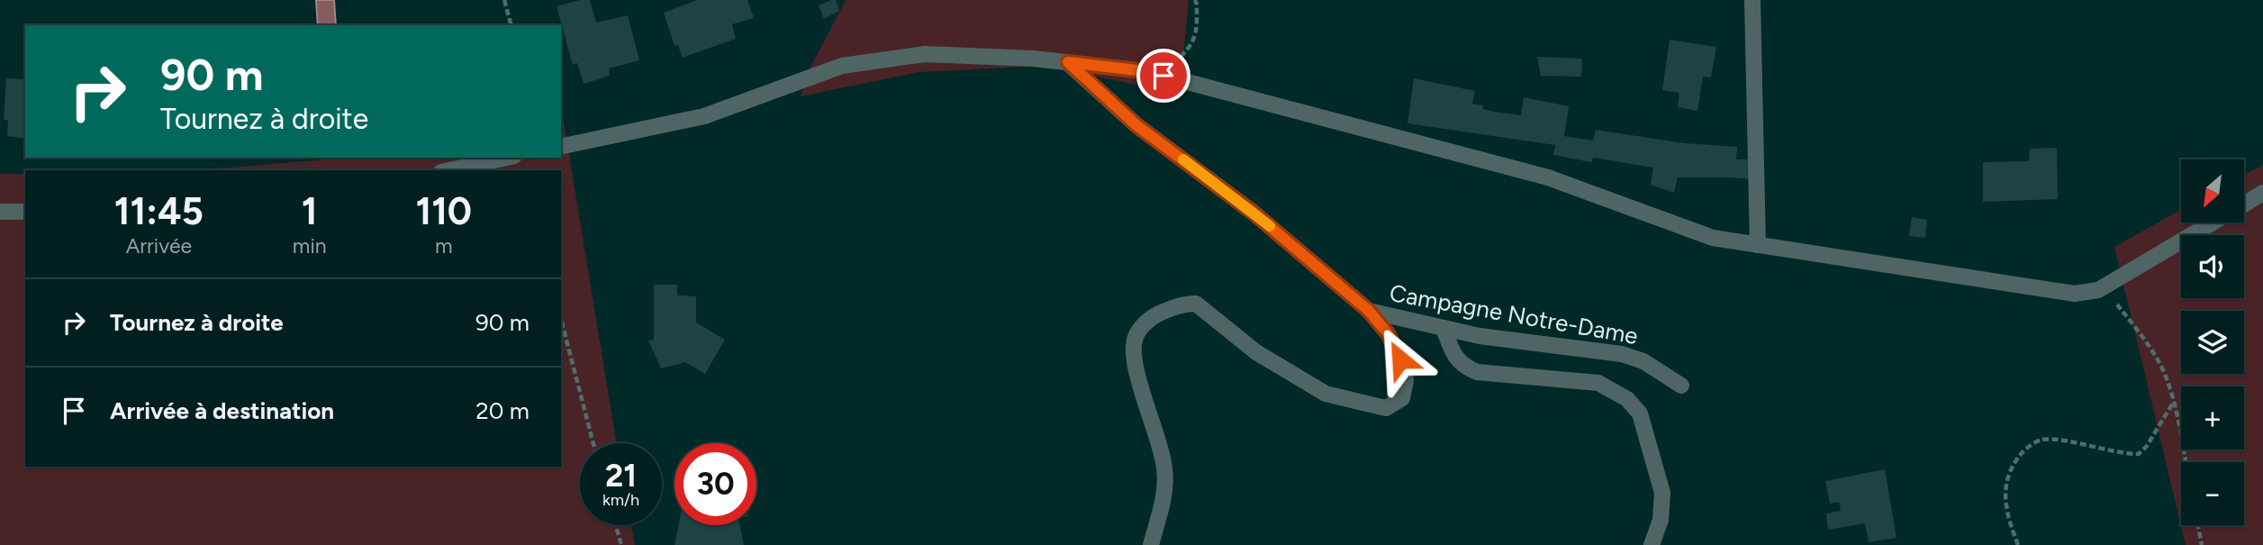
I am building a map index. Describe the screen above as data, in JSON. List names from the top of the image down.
{
  "streets": {
    "street": ["Campagne Notre-Dame"]
  },
  "north": "bottom left",
  "page": {
    "turn": ["90 m", "Tournez à droite"],
    "map_buttons": ["+", "−"],
    "eta": [
      "11:45",
      "Arrivée",
      "1",
      "min",
      "110",
      "m"
    ],
    "list": [
      {
        "name": "Tournez à droite",
        "value": "90 m"
      },
      {
        "name": "Arrivée à destination",
        "value": "20 m"
      }
    ],
    "speed": "21 km/h",
    "limit": "30"
  }
}
